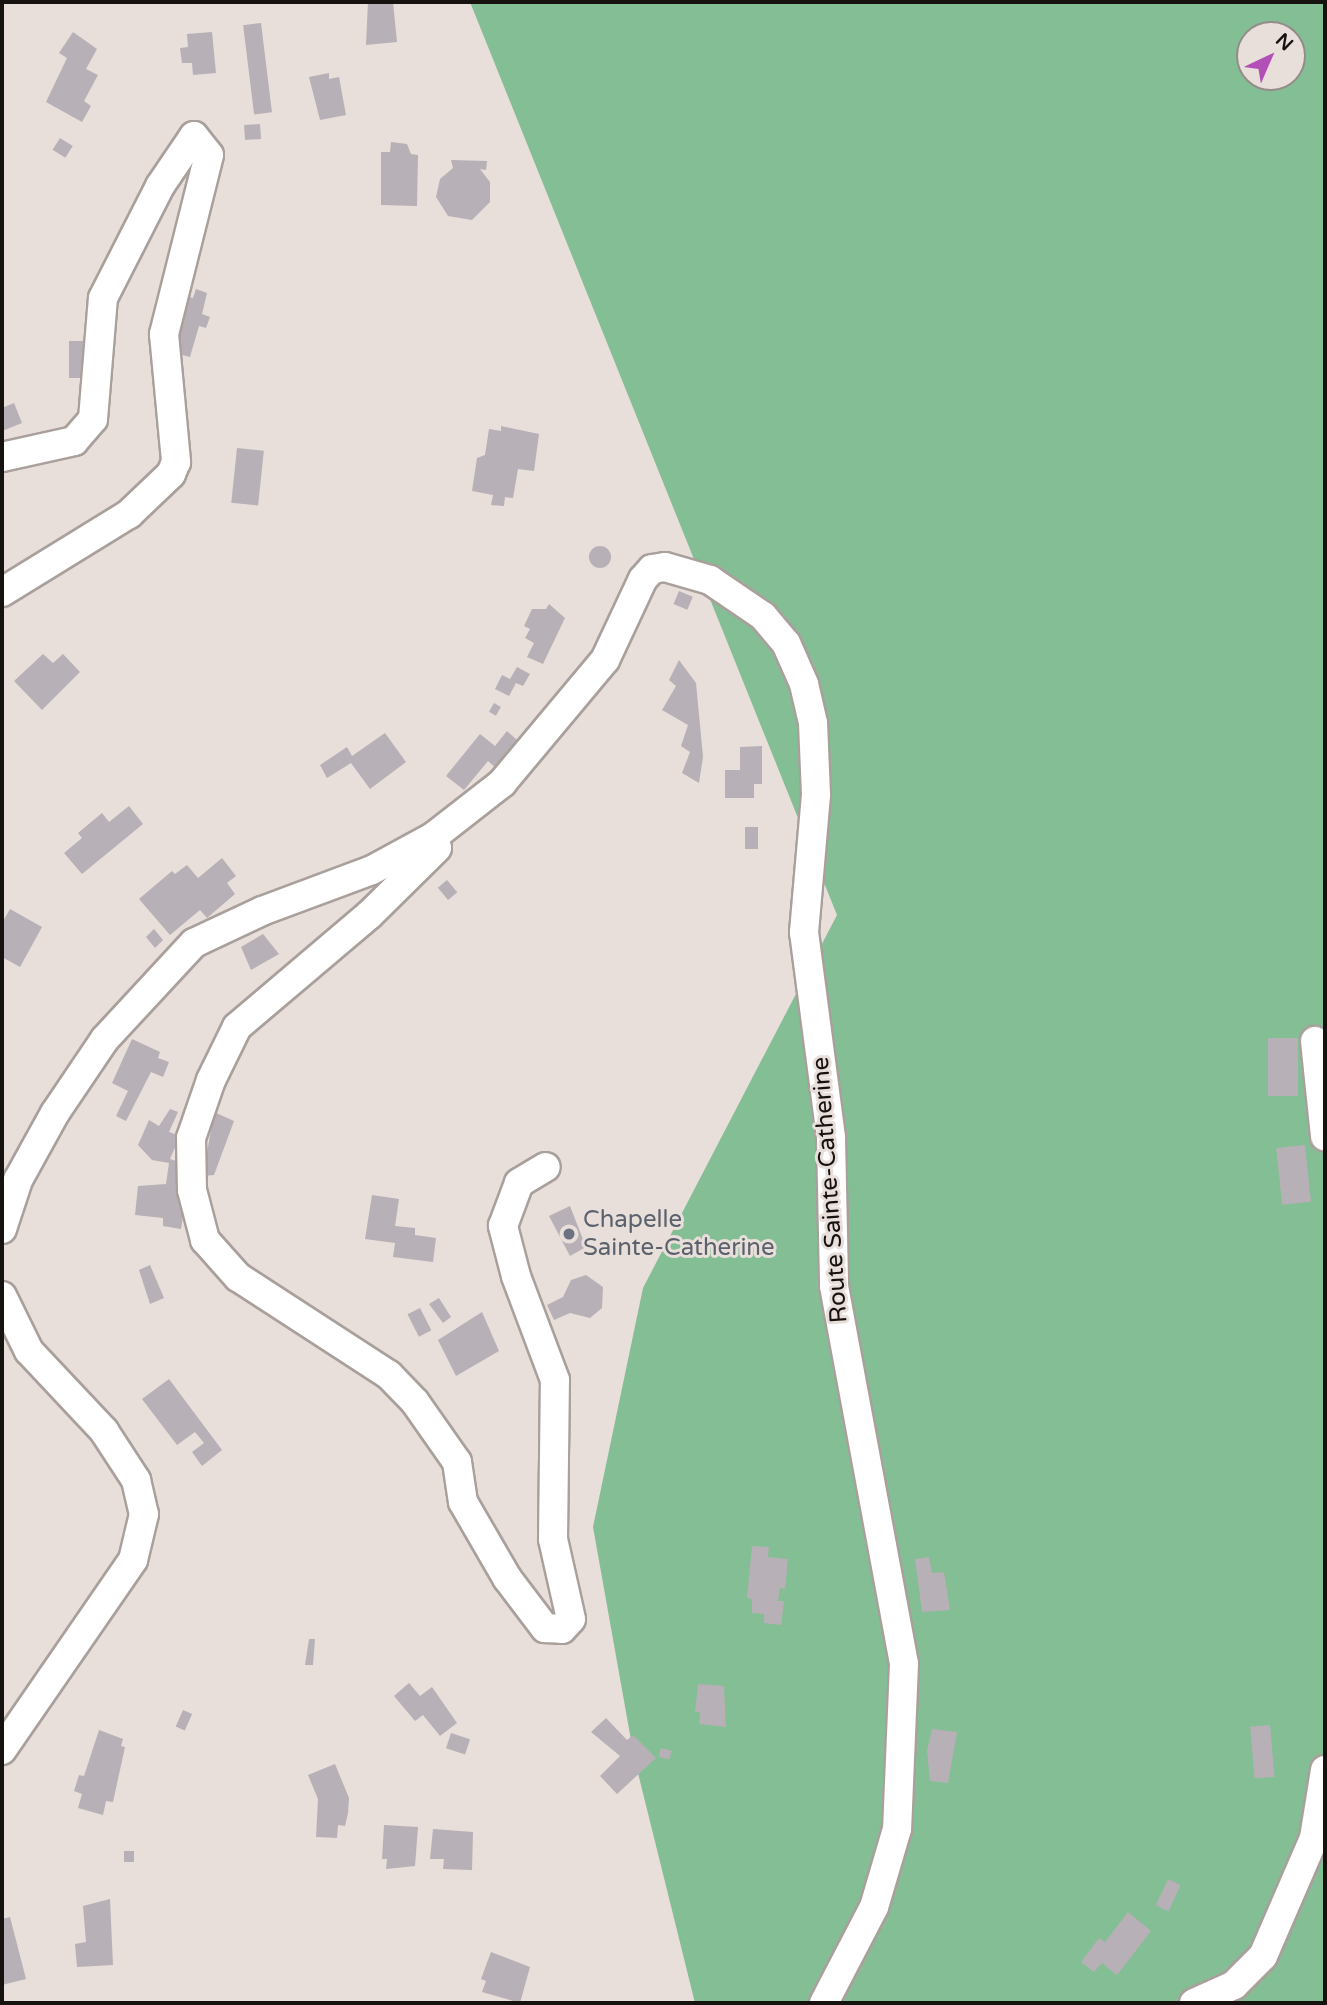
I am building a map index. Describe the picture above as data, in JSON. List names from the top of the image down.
{
  "streets": {
    "street": ["Route Sainte-Catherine"]
  },
  "places": ["Chapelle Sainte-Catherine"],
  "north": "top right"
}
